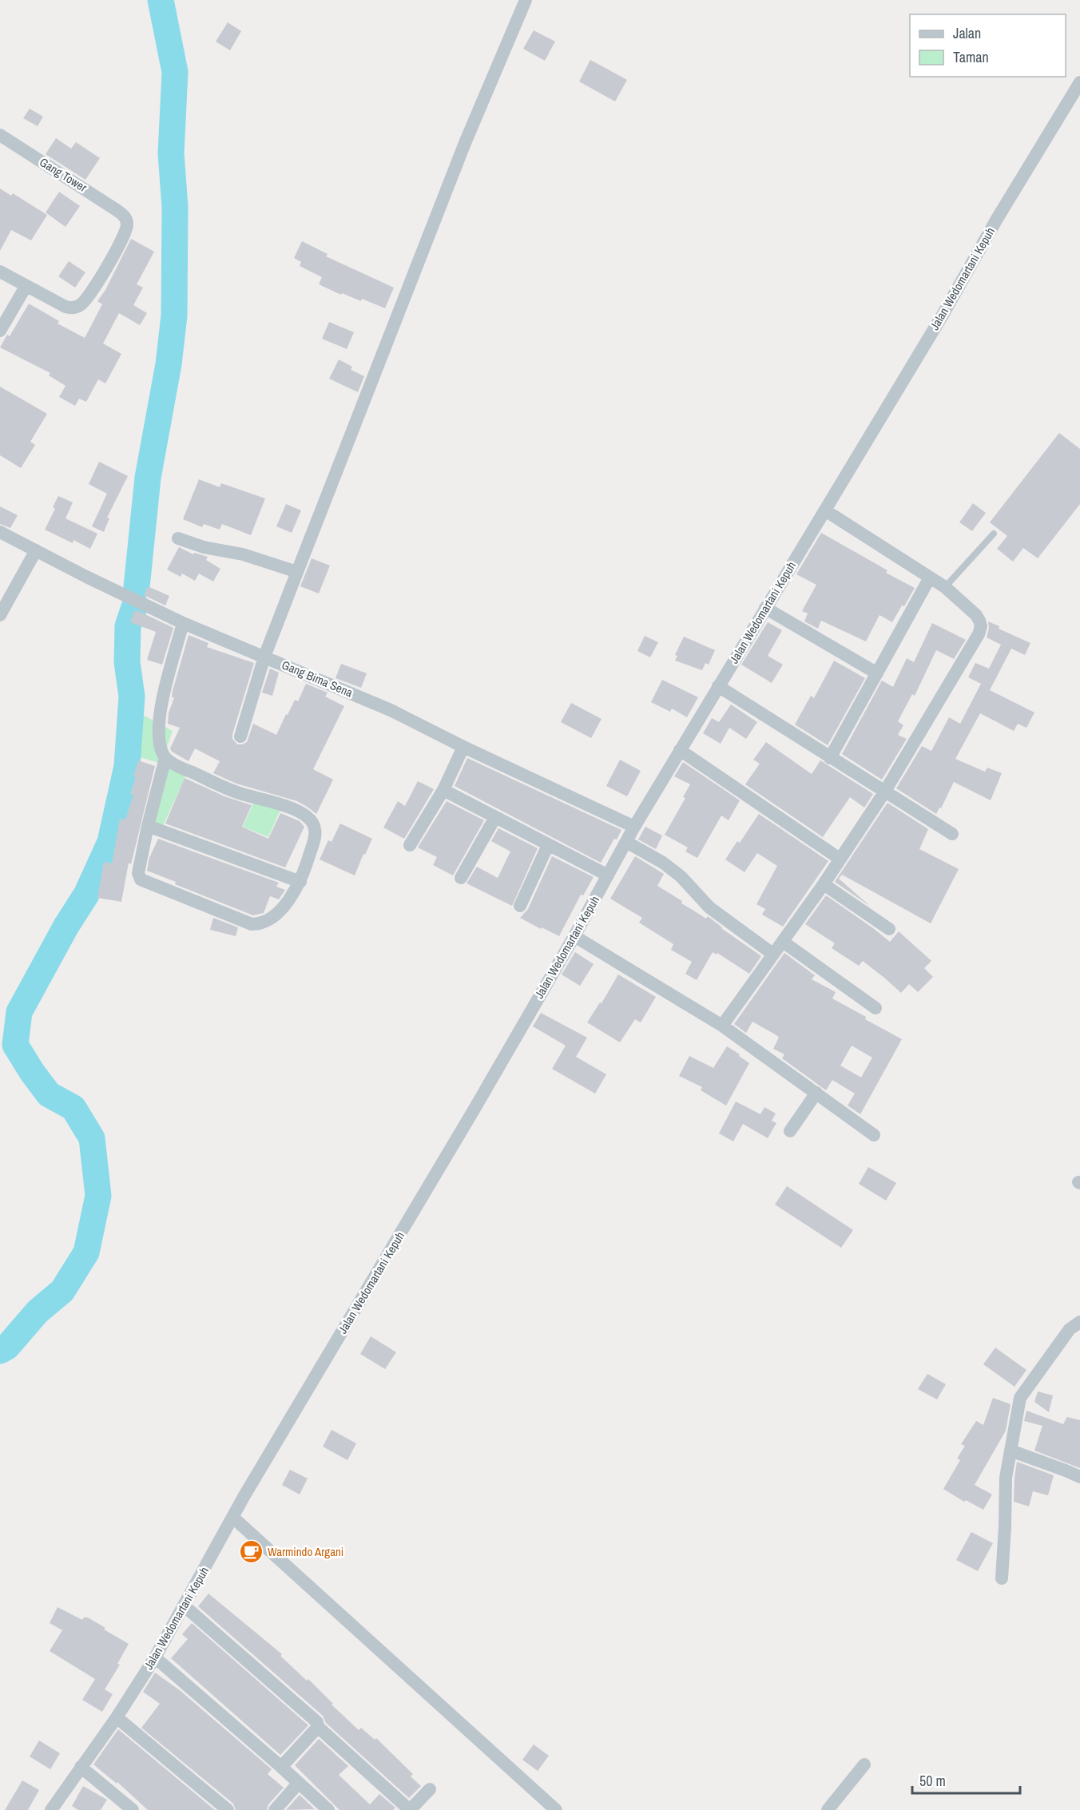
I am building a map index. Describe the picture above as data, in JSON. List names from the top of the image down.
{
  "streets": {
    "street": ["Gang Tower", "Jalan Wedomartani Kepuh", "Gang Bima Sena"]
  },
  "crossings": [
    ["Jalan Wedomartani Kepuh", "Gang Bima Sena"]
  ],
  "places": {
    "cafe": ["Warmindo Argani"]
  },
  "legend": ["Jalan", "Taman"],
  "scale_bar": "50 m"
}
